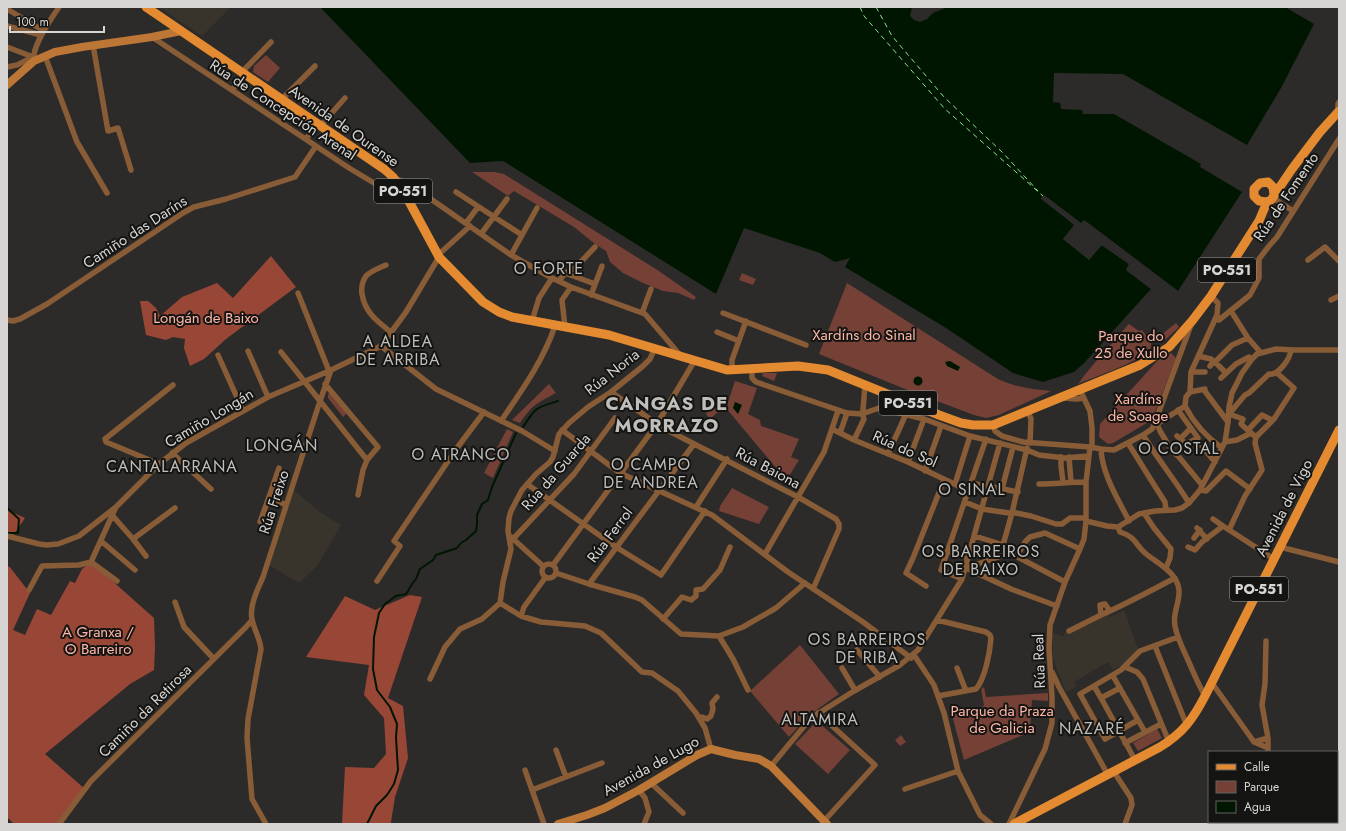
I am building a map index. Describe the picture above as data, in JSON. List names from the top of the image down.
{
  "streets": {
    "main road": ["Avenida de Ourense", "PO-551", "Avenida de Vigo"],
    "street": [
      "Rúa de Concepción Arenal",
      "Rúa de Fomento",
      "Camiño das Daríns",
      "Rúa Noria",
      "Camiño Longán",
      "Rúa do Sol",
      "Rúa Baiona",
      "Rúa da Guarda",
      "Rúa Freixo",
      "Rúa Ferrol",
      "Rúa Real",
      "Camiño da Retirosa",
      "Avenida de Lugo"
    ]
  },
  "crossings": [
    ["Rúa de Concepción Arenal", "Avenida de Ourense"],
    ["Rúa de Concepción Arenal", "Camiño das Daríns"],
    ["Avenida de Ourense", "PO-551"],
    ["Avenida de Ourense", "Rúa Noria"],
    ["PO-551", "Avenida de Vigo"],
    ["PO-551", "Rúa Real"],
    ["Rúa Noria", "Rúa Baiona"],
    ["Rúa Noria", "Rúa da Guarda"],
    ["Camiño Longán", "Rúa Freixo"],
    ["Rúa Baiona", "Rúa Ferrol"],
    ["Rúa Freixo", "Camiño da Retirosa"]
  ],
  "districts": [
    "O FORTE",
    "A ALDEA DE ARRIBA",
    "CANGAS DE MORRAZO",
    "LONGÁN",
    "O COSTAL",
    "O ATRANCO",
    "O CAMPO DE ANDREA",
    "CANTALARRANA",
    "O SINAL",
    "OS BARREIROS DE BAIXO",
    "OS BARREIROS DE RIBA",
    "ALTAMIRA",
    "NAZARÉ"
  ],
  "parks": [
    "Longán de Baixo",
    "Xardíns do Sinal",
    "Parque do 25 de Xullo",
    "Xardíns de Soage",
    "A Granxa / O Barreiro",
    "Parque da Praza de Galicia"
  ],
  "legend": ["Calle", "Parque", "Agua"],
  "scale_bar": "100 m"
}
